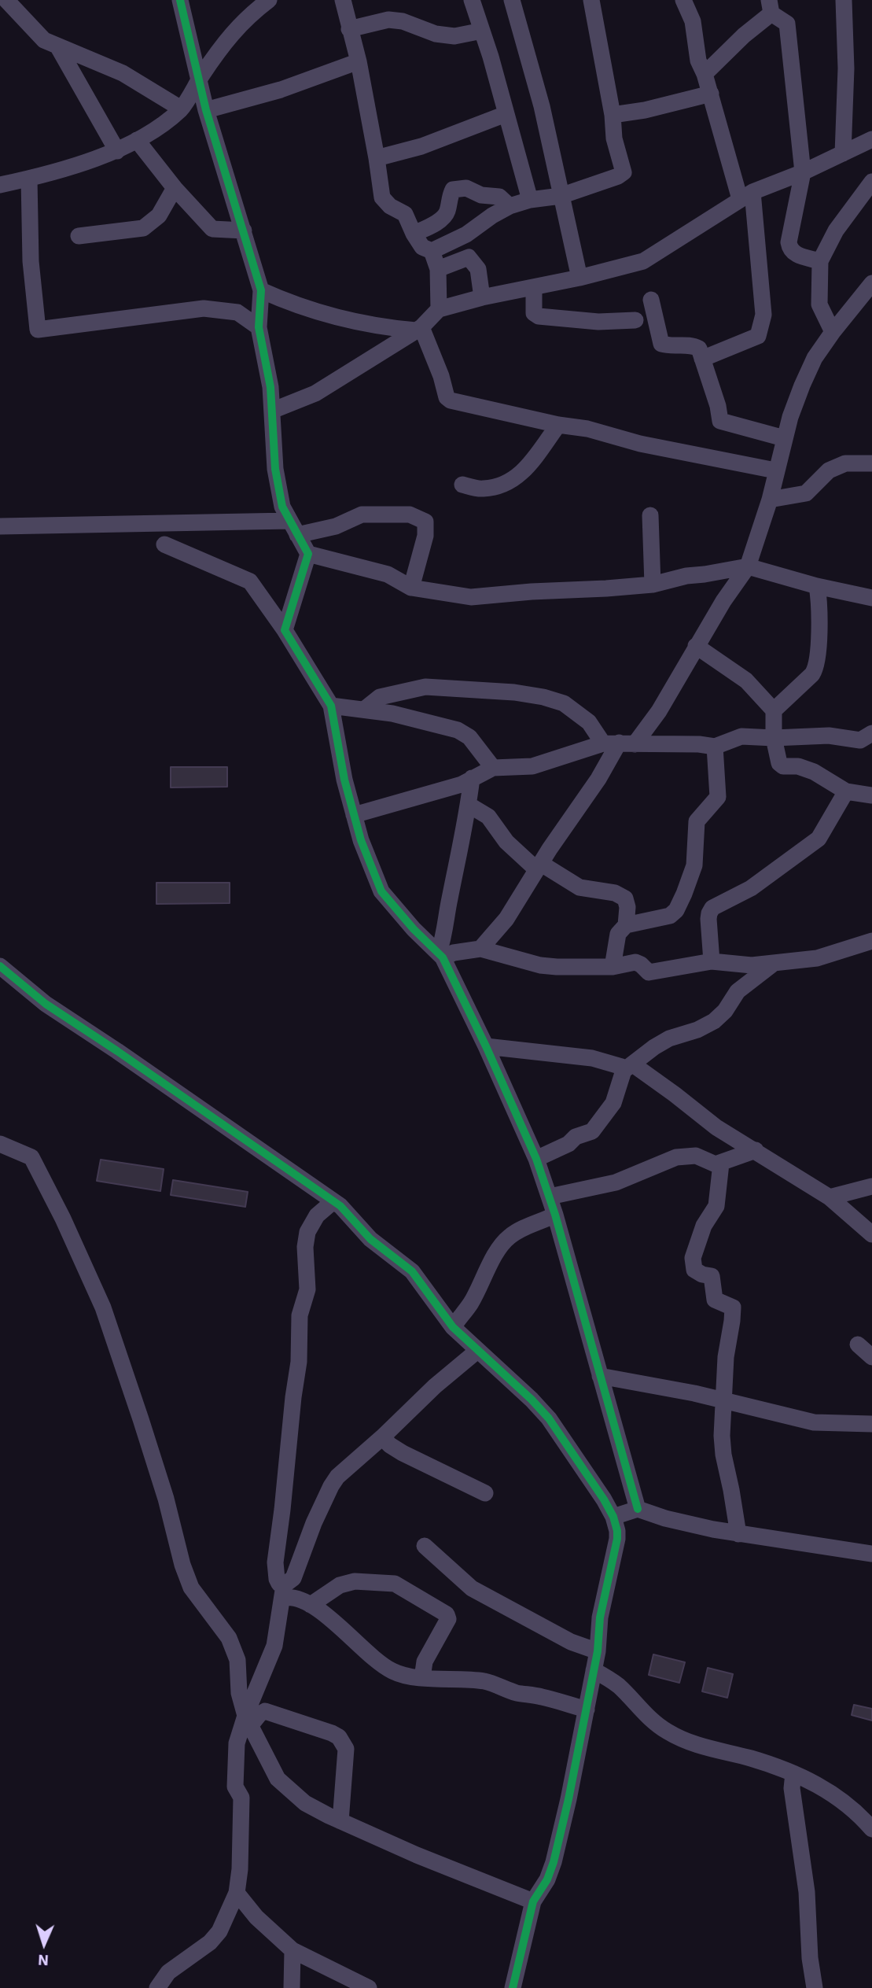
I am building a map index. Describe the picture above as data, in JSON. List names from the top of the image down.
{
  "north": "bottom"
}
